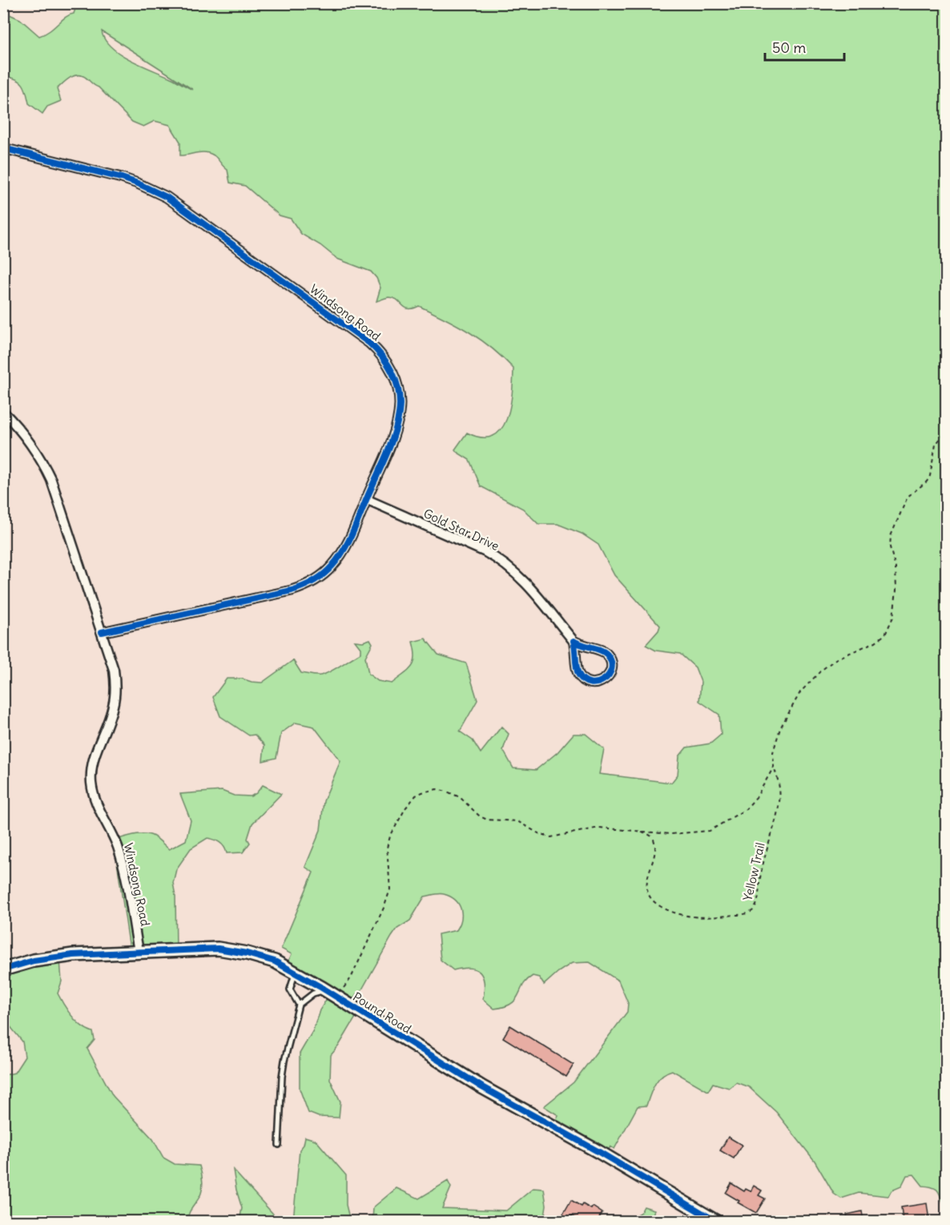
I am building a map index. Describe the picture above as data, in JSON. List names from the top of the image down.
{
  "streets": {
    "street": ["Windsong Road", "Gold Star Drive", "Pound Road"],
    "path": ["Yellow Trail"]
  },
  "crossings": [
    ["Windsong Road", "Gold Star Drive"],
    ["Windsong Road", "Pound Road"]
  ],
  "scale_bar": "50 m"
}
